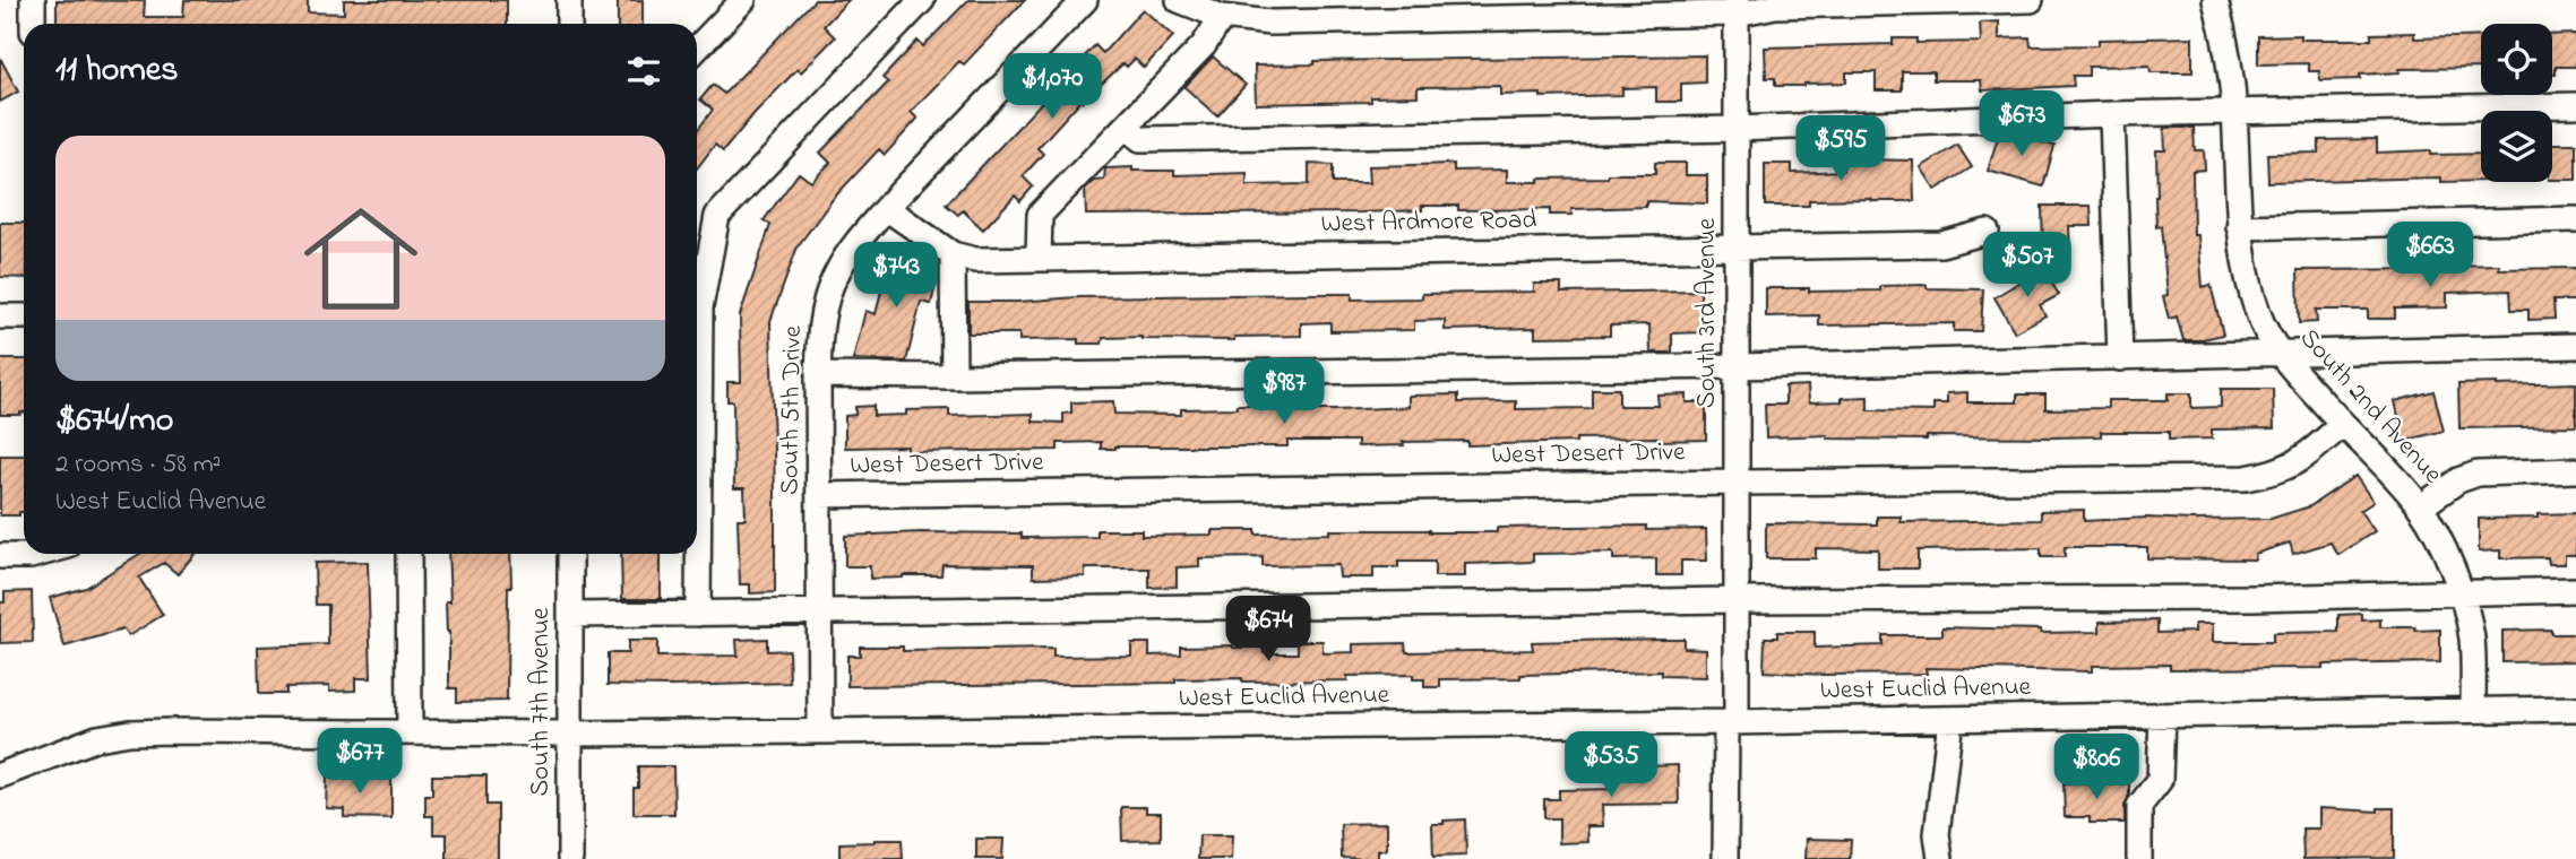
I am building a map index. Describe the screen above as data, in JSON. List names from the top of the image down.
{
  "streets": {
    "street": [
      "West Ardmore Road",
      "South 3rd Avenue",
      "South 2nd Avenue",
      "South 5th Drive",
      "West Desert Drive",
      "West Euclid Avenue",
      "South 7th Avenue"
    ]
  },
  "crossings": [
    ["West Ardmore Road", "South 3rd Avenue"],
    ["West Ardmore Road", "South 5th Drive"],
    ["South 3rd Avenue", "West Desert Drive"],
    ["South 3rd Avenue", "West Euclid Avenue"],
    ["South 2nd Avenue", "West Desert Drive"],
    ["South 2nd Avenue", "West Euclid Avenue"],
    ["South 5th Drive", "West Desert Drive"],
    ["South 5th Drive", "West Euclid Avenue"],
    ["West Euclid Avenue", "South 7th Avenue"]
  ],
  "page": {
    "heading": "11 homes",
    "price": [
      "$1,070",
      "$673",
      "$595",
      "$663",
      "$507",
      "$743",
      "$987",
      "$674",
      "$677",
      "$535",
      "$806"
    ],
    "list": [
      {
        "name": "$674/mo",
        "note": "2 rooms · 58 m² · West Euclid Avenue"
      }
    ]
  }
}
